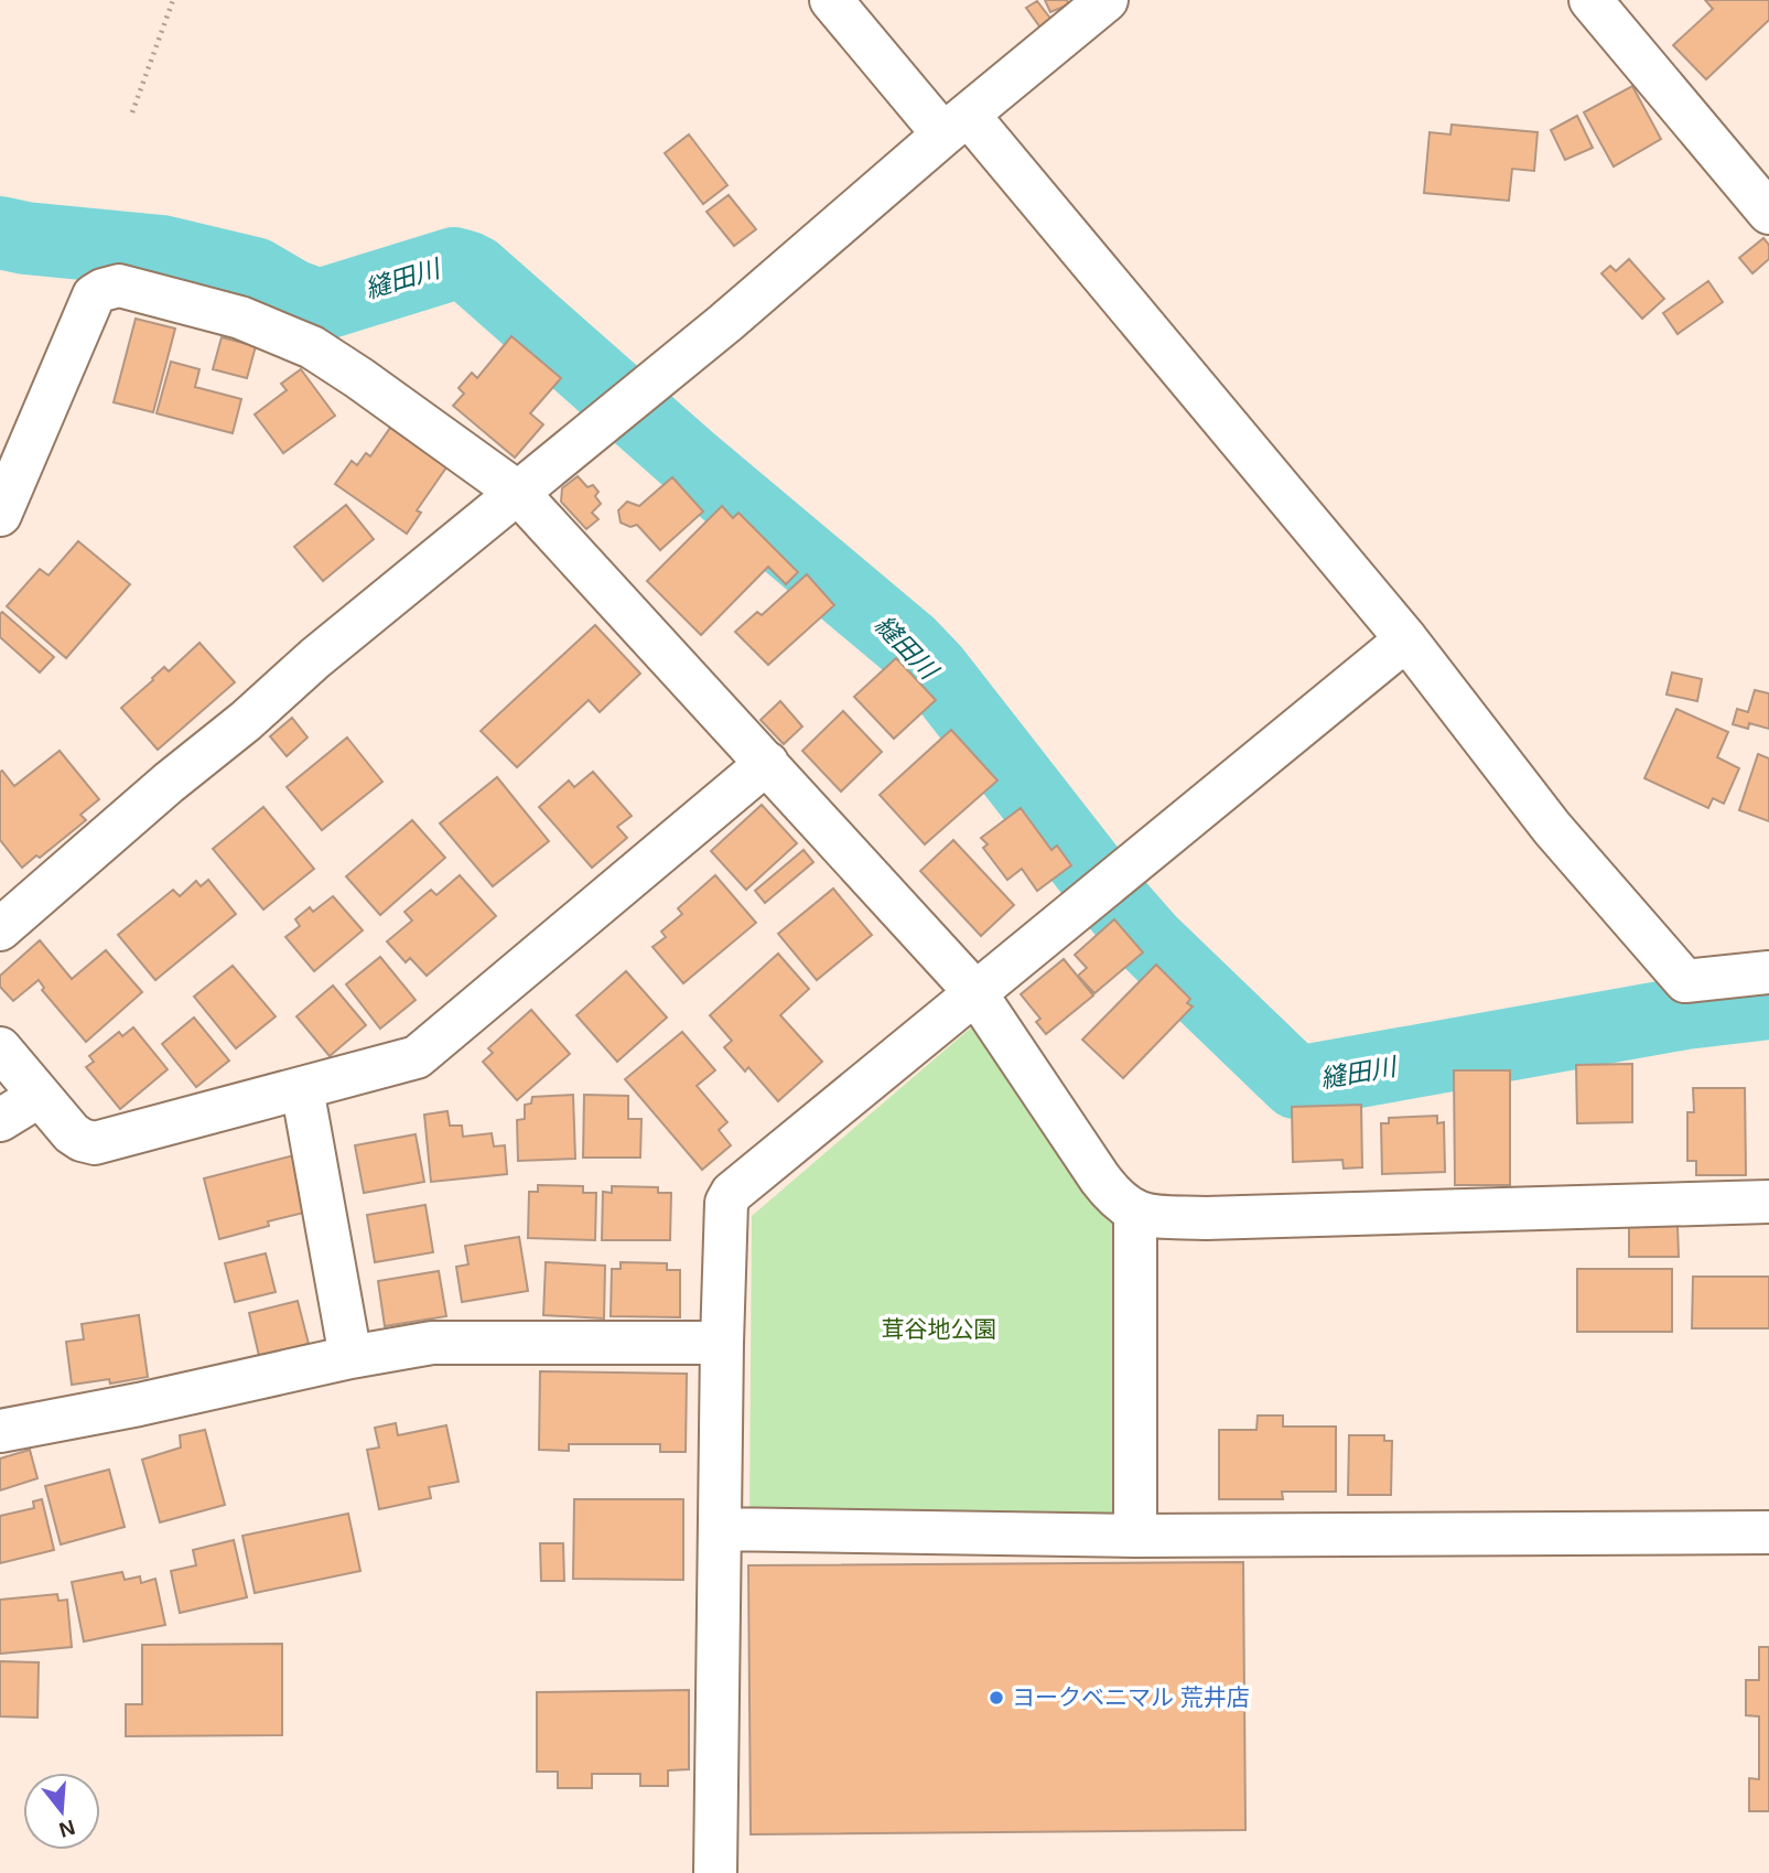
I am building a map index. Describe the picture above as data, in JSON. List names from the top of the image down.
{
  "water": ["縫田川"],
  "parks": ["茸谷地公園"],
  "places": ["ヨークベニマル 荒井店"],
  "north": "bottom"
}
